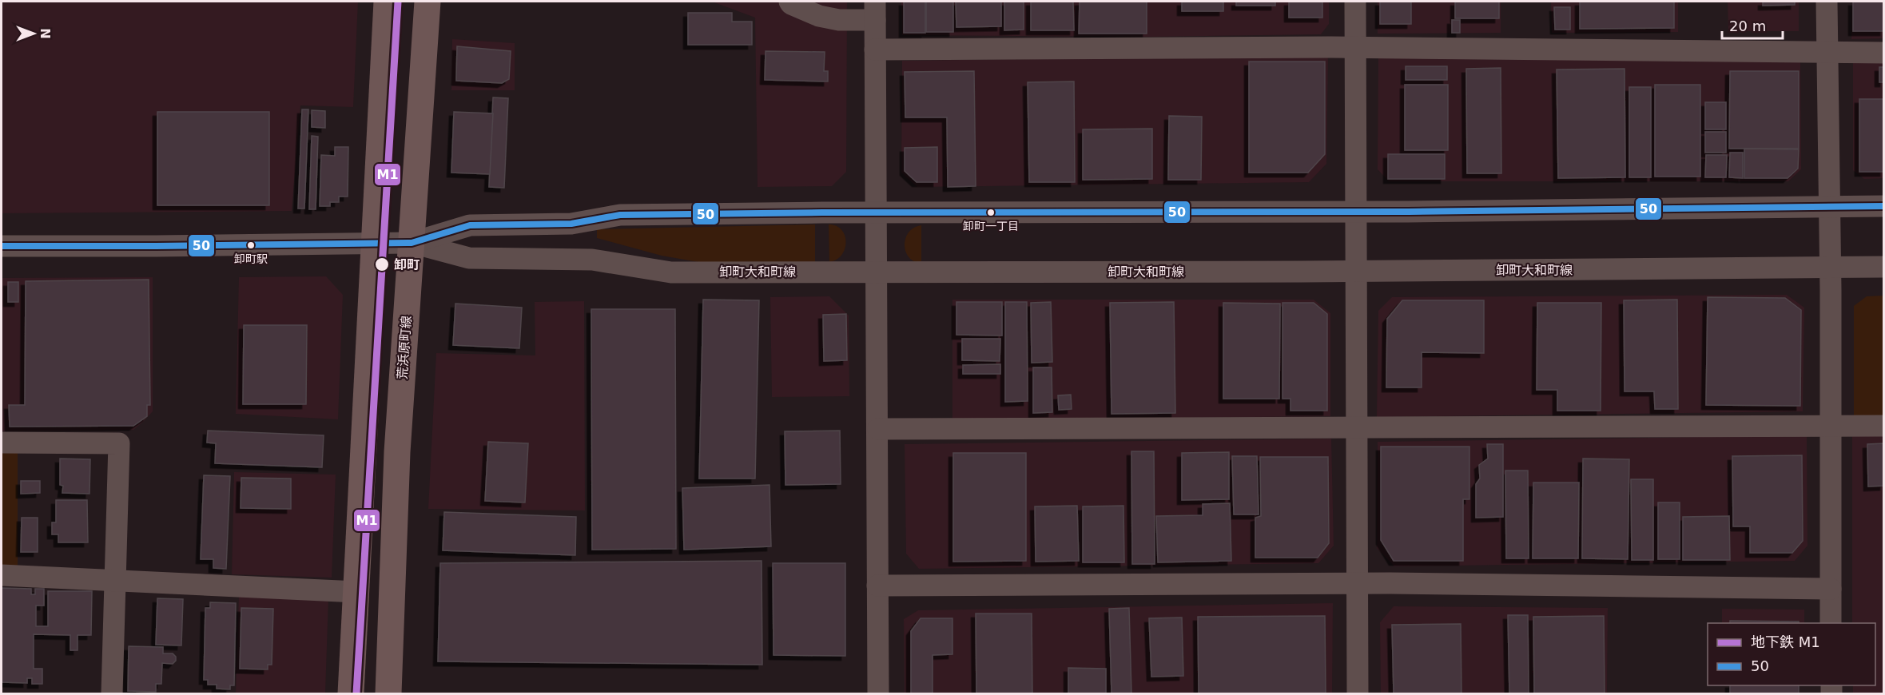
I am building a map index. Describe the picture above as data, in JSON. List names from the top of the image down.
{
  "streets": {
    "main road": ["荒浜原町線"],
    "street": ["卸町大和町線"]
  },
  "crossings": [
    ["卸町大和町線", "荒浜原町線"]
  ],
  "places": ["卸町一丁目", "卸町駅", "卸町"],
  "lines": ["metro line M1", "transit line 50"],
  "legend": ["地下鉄 M1", "50"],
  "scale_bar": "20 m",
  "north": "right"
}
